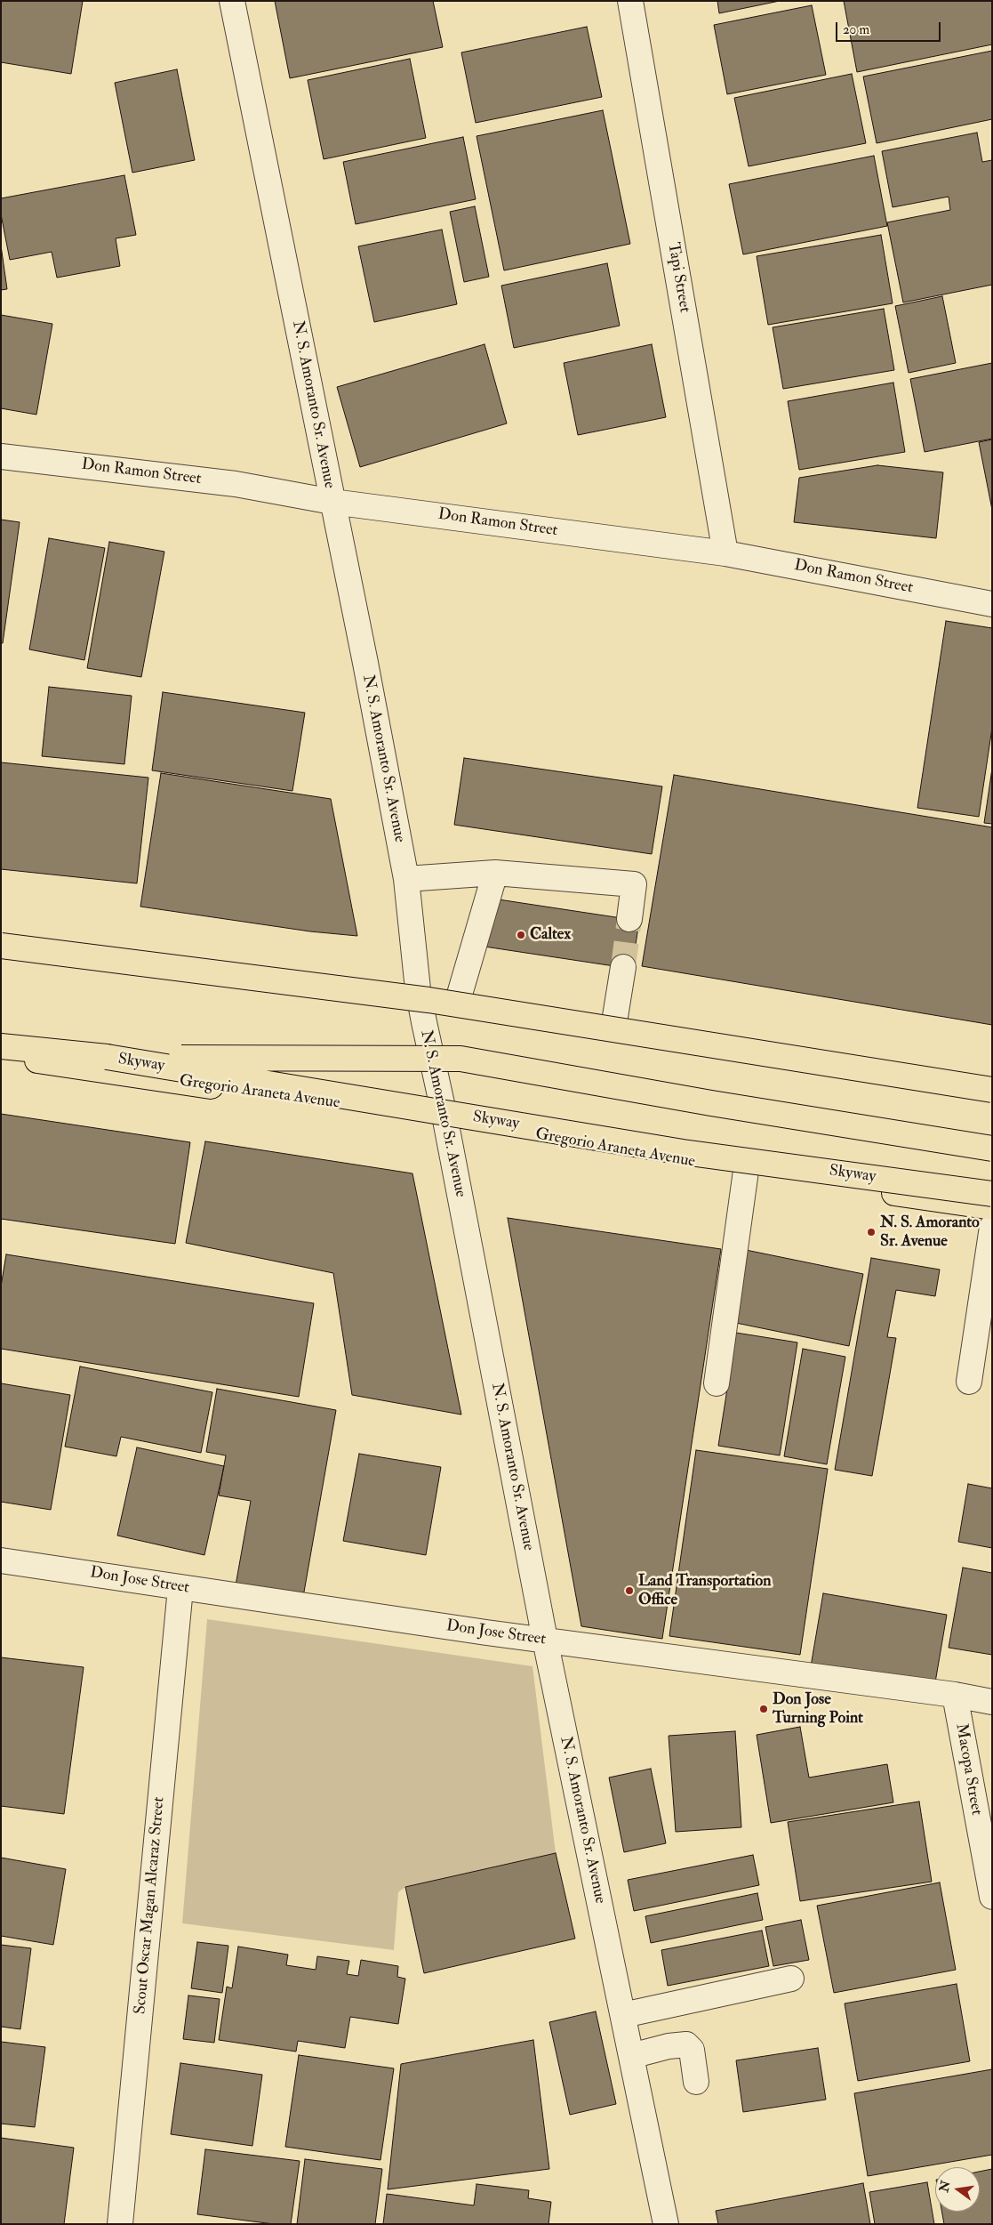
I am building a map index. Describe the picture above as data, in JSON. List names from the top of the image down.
{
  "streets": {
    "main road": ["Skyway", "Gregorio Araneta Avenue"],
    "street": [
      "Tapi Street",
      "N. S. Amoranto Sr. Avenue",
      "Don Ramon Street",
      "Don Jose Street",
      "Macopa Street",
      "Scout Oscar Magan Alcaraz Street"
    ]
  },
  "crossings": [
    ["Tapi Street", "Don Ramon Street"],
    ["N. S. Amoranto Sr. Avenue", "Don Ramon Street"],
    ["N. S. Amoranto Sr. Avenue", "Gregorio Araneta Avenue"],
    ["N. S. Amoranto Sr. Avenue", "Don Jose Street"],
    ["Don Jose Street", "Macopa Street"],
    ["Don Jose Street", "Scout Oscar Magan Alcaraz Street"]
  ],
  "places": [
    "Caltex",
    "N. S. Amoranto Sr. Avenue",
    "Land Transportation Office",
    "Don Jose Turning Point"
  ],
  "scale_bar": "20 m",
  "north": "left"
}
